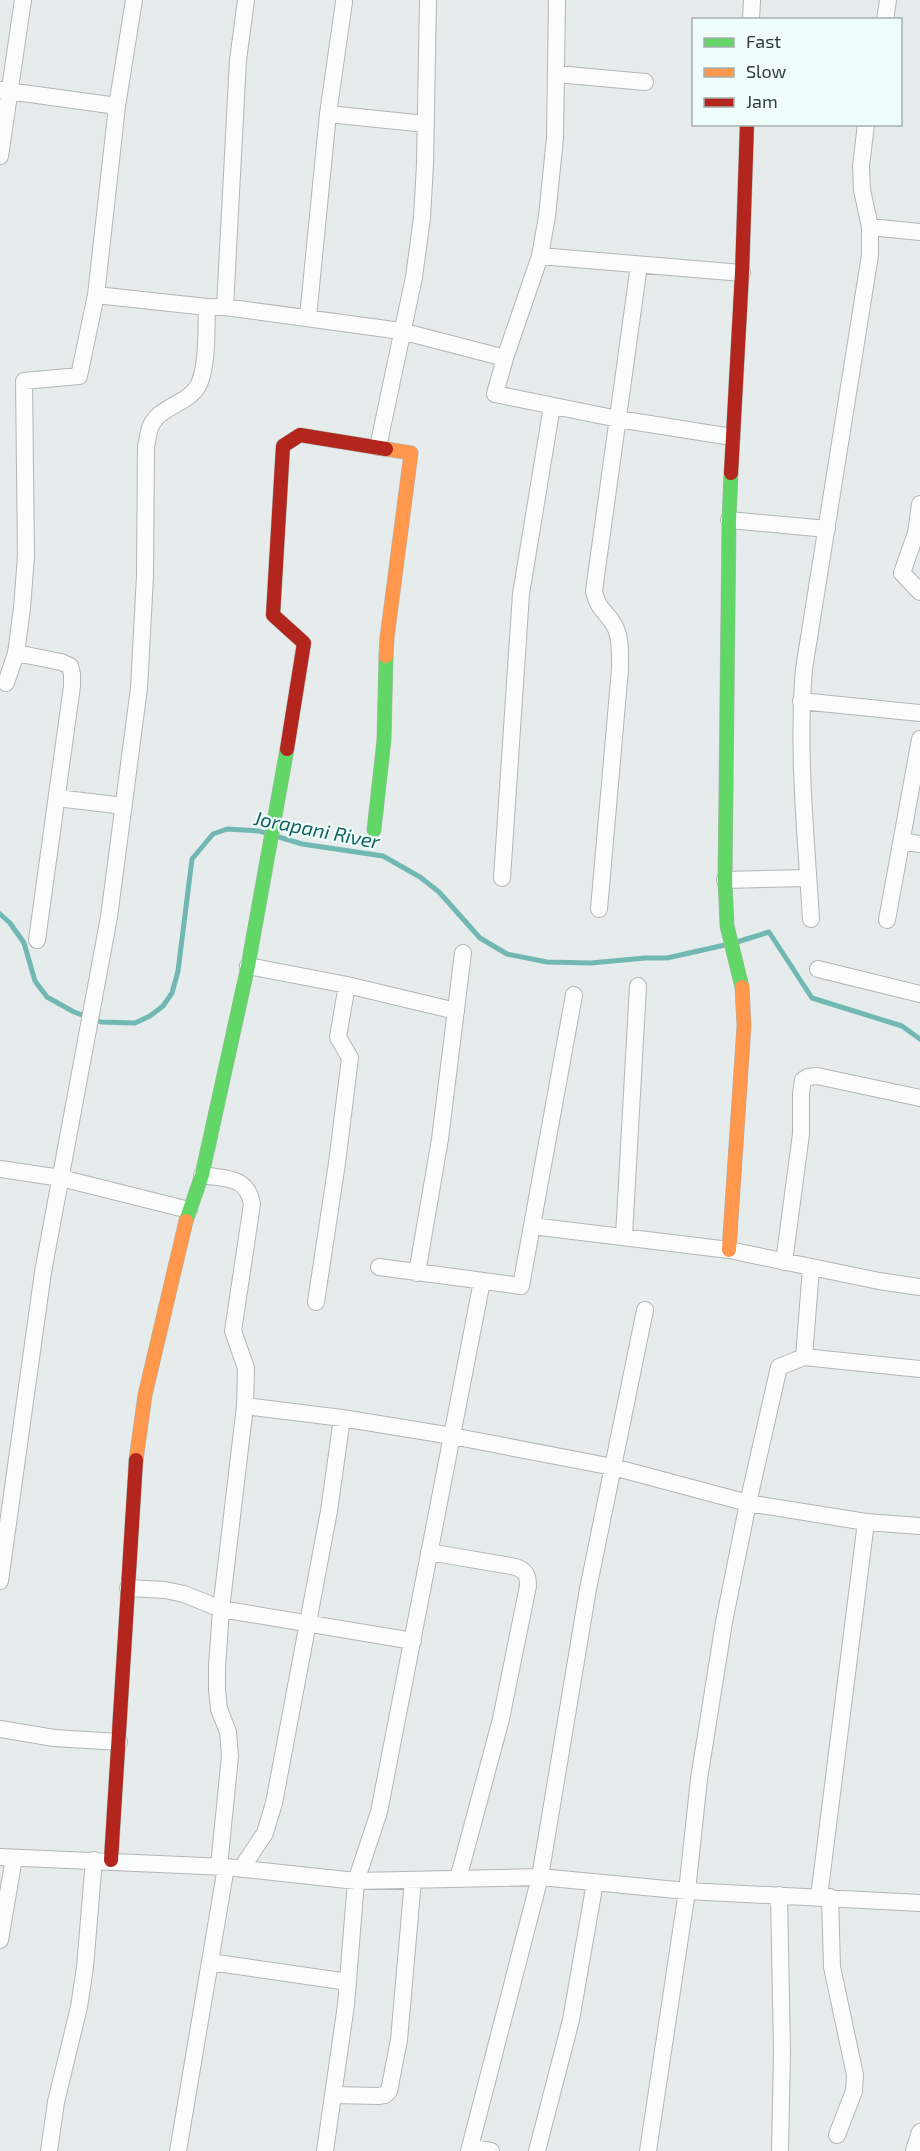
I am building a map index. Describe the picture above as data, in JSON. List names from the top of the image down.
{
  "water": ["Jorapani River"],
  "legend": ["Fast", "Slow", "Jam"]
}
